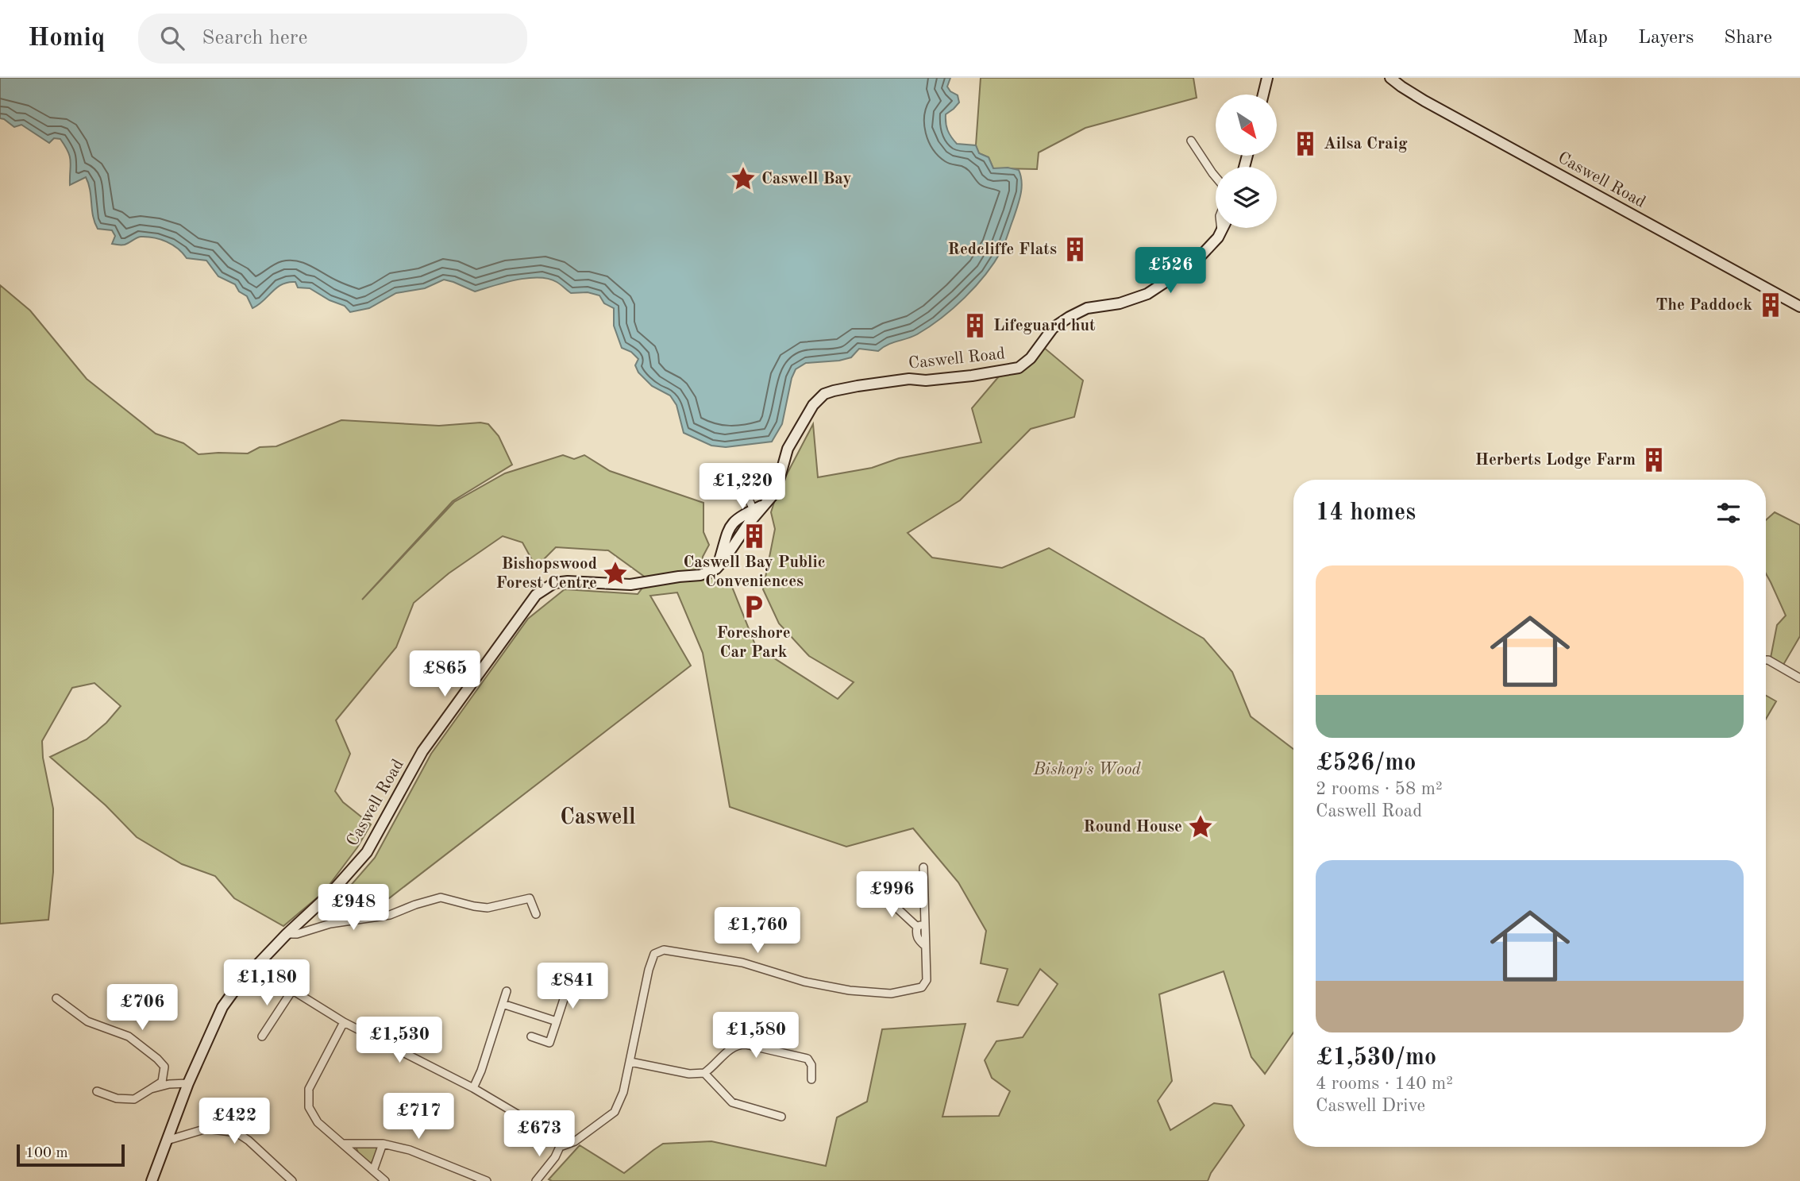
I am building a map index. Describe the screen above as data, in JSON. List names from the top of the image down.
{
  "streets": {
    "street": ["Caswell Road"]
  },
  "districts": ["Caswell"],
  "parks": ["Bishop's Wood"],
  "places": {
    "building": [
      "Ailsa Craig",
      "Redcliffe Flats",
      "The Paddock",
      "Lifeguard hut",
      "Herberts Lodge Farm",
      "Caswell Bay Public Conveniences"
    ],
    "place": ["Caswell Bay", "Bishopswood Forest Centre", "Round House"],
    "parking": ["Foreshore Car Park"]
  },
  "scale_bar": "100 m",
  "north": "bottom right",
  "page": {
    "header": "Homiq",
    "search": "Search here",
    "nav": ["Map", "Layers", "Share"],
    "price": [
      "£526",
      "£1,220",
      "£865",
      "£996",
      "£948",
      "£1,760",
      "£1,180",
      "£841",
      "£706",
      "£1,580",
      "£1,530",
      "£717",
      "£422",
      "£673"
    ],
    "heading": "14 homes",
    "list": [
      {
        "name": "£526/mo",
        "note": "2 rooms · 58 m² · Caswell Road"
      },
      {
        "name": "£1,530/mo",
        "note": "4 rooms · 140 m² · Caswell Drive"
      }
    ],
    "scale": "100 m"
  }
}
